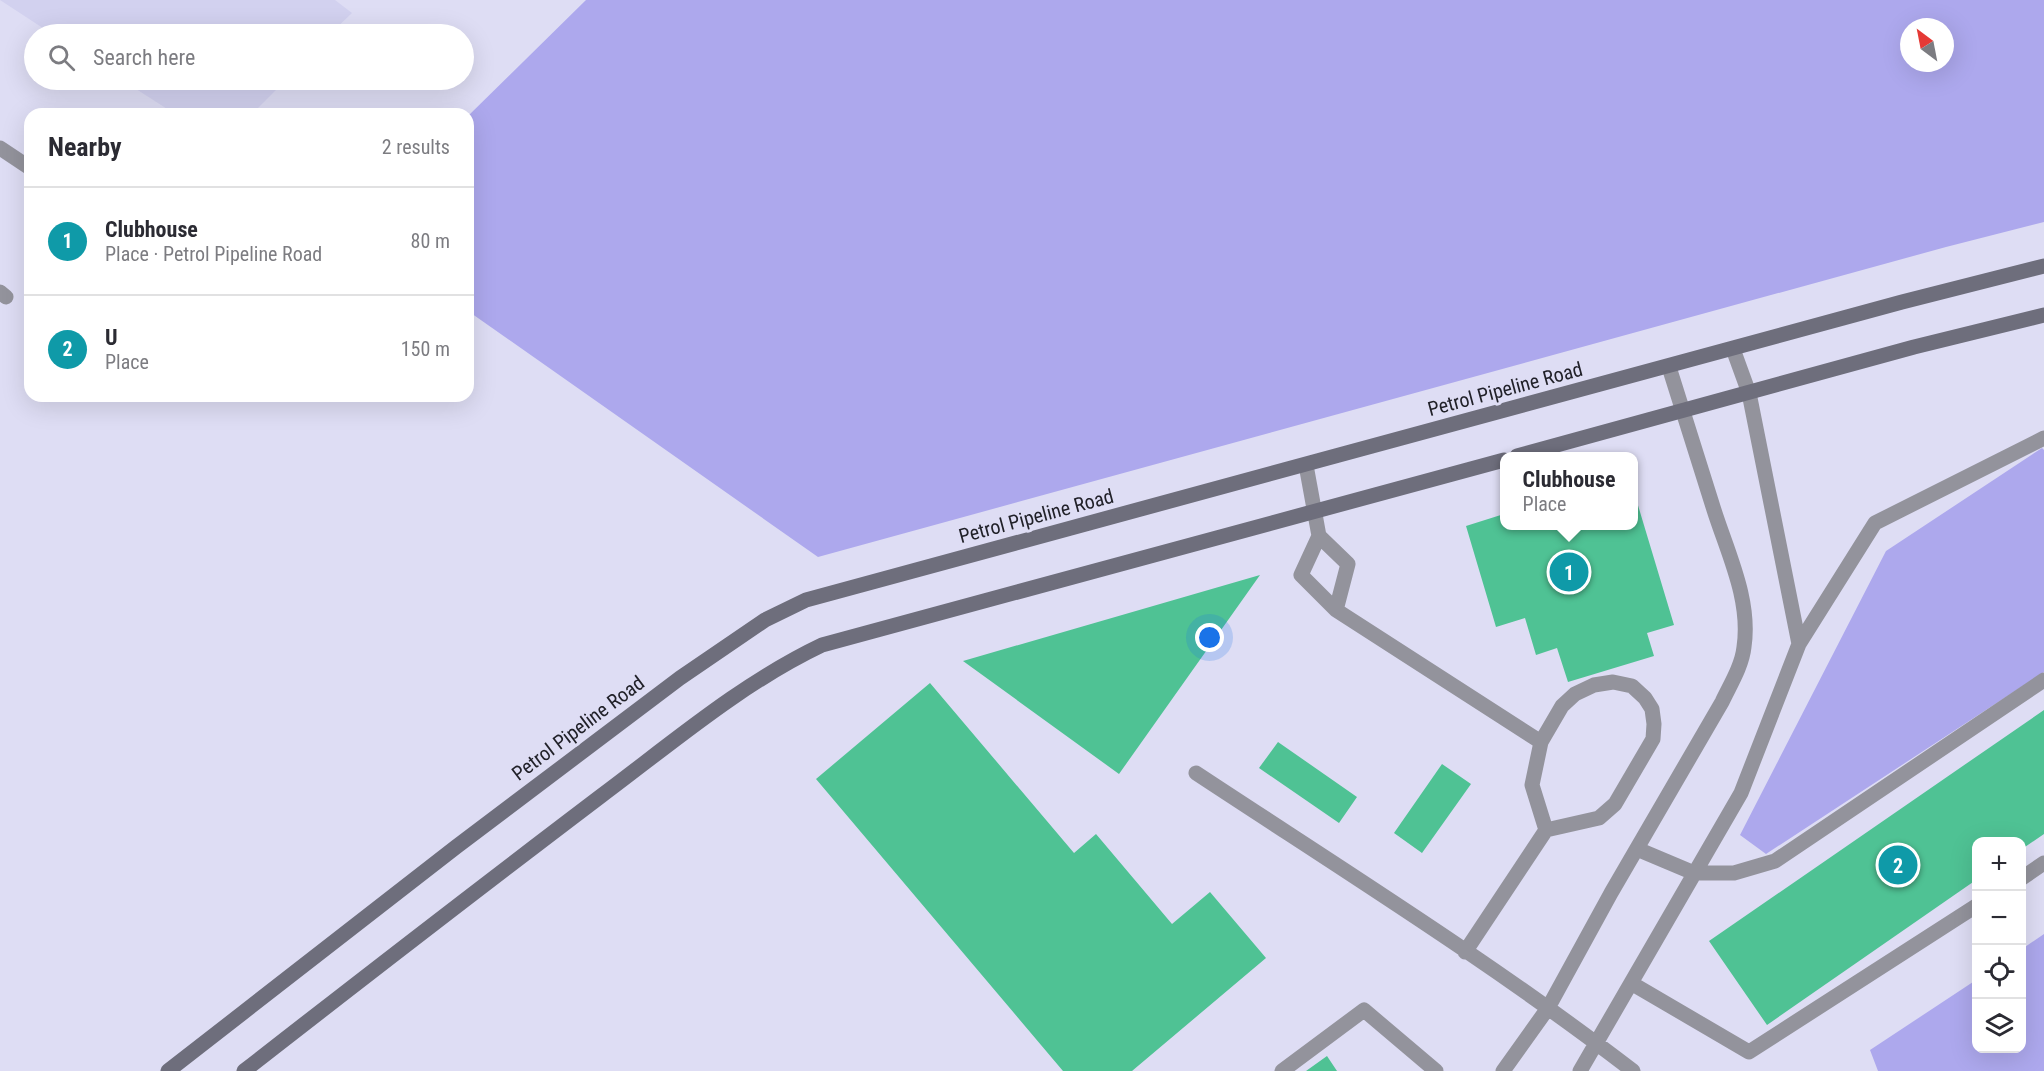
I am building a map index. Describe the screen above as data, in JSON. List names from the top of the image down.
{
  "streets": {
    "main road": ["Petrol Pipeline Road"]
  },
  "north": "top left",
  "page": {
    "search": "Search here",
    "heading": ["Nearby", "2 results"],
    "list": [
      {
        "mark": "1",
        "name": "Clubhouse",
        "note": "Place · Petrol Pipeline Road",
        "value": "80 m"
      },
      {
        "mark": "2",
        "name": "U",
        "note": "Place",
        "value": "150 m"
      }
    ],
    "popup": ["Clubhouse", "Place"],
    "pins": ["1", "2"],
    "map_buttons": ["+", "−"]
  }
}
